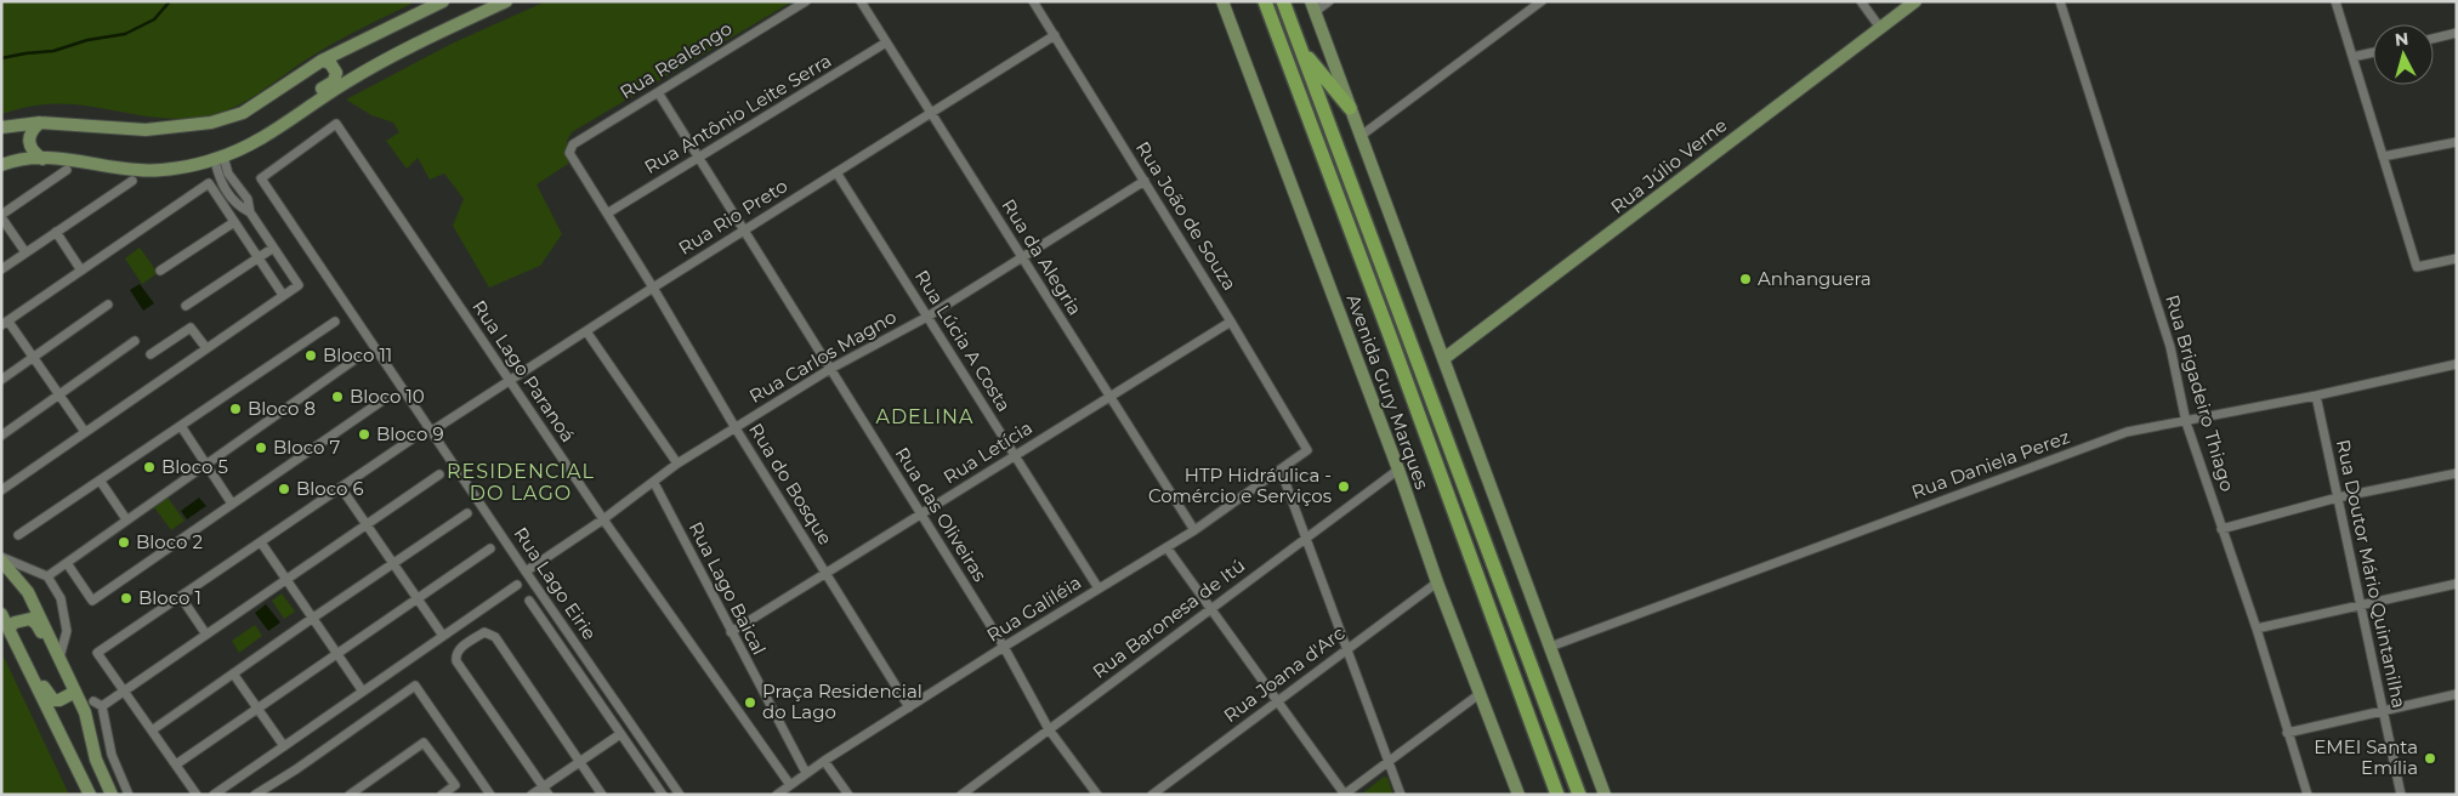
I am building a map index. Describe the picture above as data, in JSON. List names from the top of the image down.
{
  "streets": {
    "main road": ["Rua Júlio Verne", "Avenida Gury Marques"],
    "street": [
      "Rua Realengo",
      "Rua Antônio Leite Serra",
      "Rua João de Souza",
      "Rua Rio Preto",
      "Rua da Alegria",
      "Rua Lúcia A Costa",
      "Rua Carlos Magno",
      "Rua Lago Paranoá",
      "Rua Brigadeiro Thiago",
      "Rua Letícia",
      "Rua Daniela Perez",
      "Rua do Bosque",
      "Rua das Oliveiras",
      "Rua Doutor Mário Quintanilha",
      "Rua Lago Eirie",
      "Rua Lago Baical",
      "Rua Galiléia",
      "Rua Baronesa de Itú",
      "Rua Joana d'Arc"
    ]
  },
  "crossings": [
    ["Rua Realengo", "Rua do Bosque"],
    ["Rua Realengo", "Rua das Oliveiras"],
    ["Rua Antônio Leite Serra", "Rua da Alegria"],
    ["Rua Antônio Leite Serra", "Rua do Bosque"],
    ["Rua Antônio Leite Serra", "Rua das Oliveiras"],
    ["Rua João de Souza", "Rua Rio Preto"],
    ["Rua João de Souza", "Rua Carlos Magno"],
    ["Rua João de Souza", "Rua Letícia"],
    ["Rua João de Souza", "Rua Galiléia"],
    ["Rua Rio Preto", "Rua da Alegria"],
    ["Rua Rio Preto", "Rua Lúcia A Costa"],
    ["Rua Rio Preto", "Rua Lago Paranoá"],
    ["Rua Rio Preto", "Rua do Bosque"],
    ["Rua Rio Preto", "Rua das Oliveiras"],
    ["Rua Rio Preto", "Rua Lago Eirie"],
    ["Rua da Alegria", "Rua Carlos Magno"],
    ["Rua da Alegria", "Rua Letícia"],
    ["Rua da Alegria", "Rua Galiléia"],
    ["Rua Lúcia A Costa", "Rua Carlos Magno"],
    ["Rua Lúcia A Costa", "Rua Letícia"],
    ["Rua Lúcia A Costa", "Rua Galiléia"],
    ["Rua Carlos Magno", "Rua Lago Paranoá"],
    ["Rua Carlos Magno", "Rua do Bosque"],
    ["Rua Carlos Magno", "Rua das Oliveiras"],
    ["Rua Carlos Magno", "Rua Lago Eirie"],
    ["Rua Carlos Magno", "Rua Lago Baical"],
    ["Rua Lago Paranoá", "Rua Lago Eirie"],
    ["Rua Lago Paranoá", "Rua Galiléia"],
    ["Avenida Gury Marques", "Rua Baronesa de Itú"],
    ["Avenida Gury Marques", "Rua Joana d'Arc"],
    ["Rua Brigadeiro Thiago", "Rua Daniela Perez"],
    ["Rua Letícia", "Rua do Bosque"],
    ["Rua Letícia", "Rua das Oliveiras"],
    ["Rua Letícia", "Rua Lago Baical"],
    ["Rua Daniela Perez", "Rua Doutor Mário Quintanilha"],
    ["Rua do Bosque", "Rua Galiléia"],
    ["Rua das Oliveiras", "Rua Galiléia"],
    ["Rua das Oliveiras", "Rua Baronesa de Itú"],
    ["Rua Lago Baical", "Rua Galiléia"]
  ],
  "districts": ["ADELINA", "RESIDENCIAL DO LAGO"],
  "places": [
    "Anhanguera",
    "Bloco 11",
    "Bloco 10",
    "Bloco 8",
    "Bloco 9",
    "Bloco 7",
    "Bloco 5",
    "HTP Hidráulica - Comércio e Serviços",
    "Bloco 6",
    "Bloco 2",
    "Bloco 1",
    "Praça Residencial do Lago",
    "EMEI Santa Emília"
  ],
  "north": "top"
}
